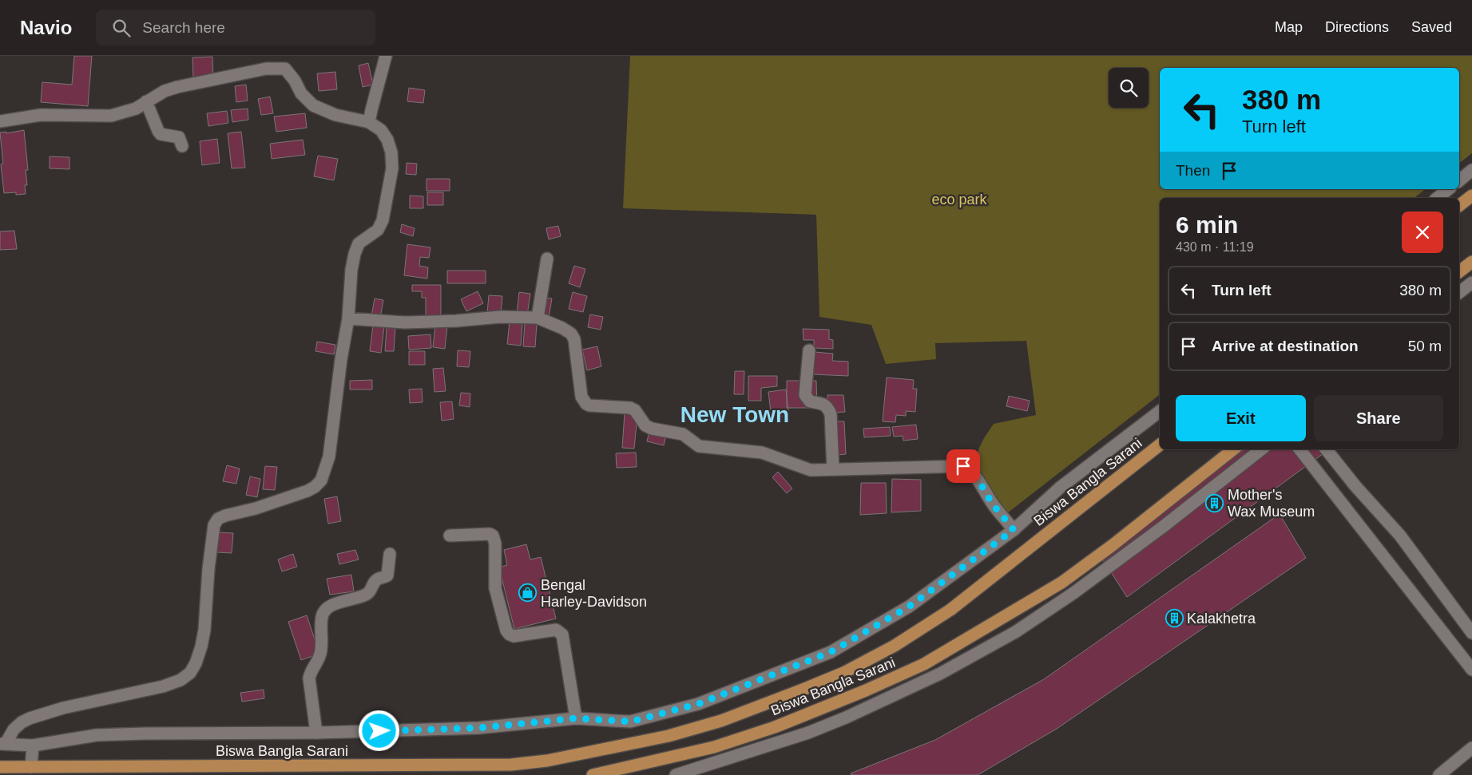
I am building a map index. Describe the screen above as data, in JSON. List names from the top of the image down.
{
  "streets": {
    "main road": ["Biswa Bangla Sarani"]
  },
  "districts": ["New Town"],
  "parks": ["eco park"],
  "places": {
    "building": ["Mother's Wax Museum", "Kalakhetra"],
    "shop": ["Bengal Harley-Davidson"]
  },
  "page": {
    "header": "Navio",
    "search": "Search here",
    "nav": ["Map", "Directions", "Saved"],
    "turn": ["380 m", "Turn left"],
    "then": "Then",
    "heading": ["6 min", "430 m · 11:19"],
    "list": [
      {
        "name": "Turn left",
        "value": "380 m"
      },
      {
        "name": "Arrive at destination",
        "value": "50 m"
      }
    ],
    "buttons": ["Exit", "Share"]
  }
}
